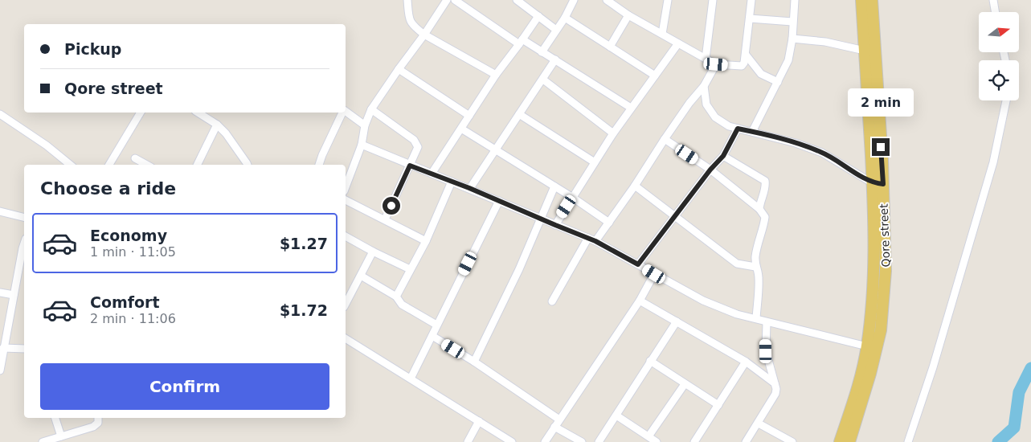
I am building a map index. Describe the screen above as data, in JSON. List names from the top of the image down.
{
  "streets": {
    "main road": ["Qore street"]
  },
  "north": "right",
  "page": {
    "banner": ["Pickup", "Qore street"],
    "bubble": "2 min",
    "heading": "Choose a ride",
    "list": [
      {
        "name": "Economy",
        "note": "1 min · 11:05",
        "value": "$1.27"
      },
      {
        "name": "Comfort",
        "note": "2 min · 11:06",
        "value": "$1.72"
      }
    ],
    "buttons": "Confirm"
  }
}
